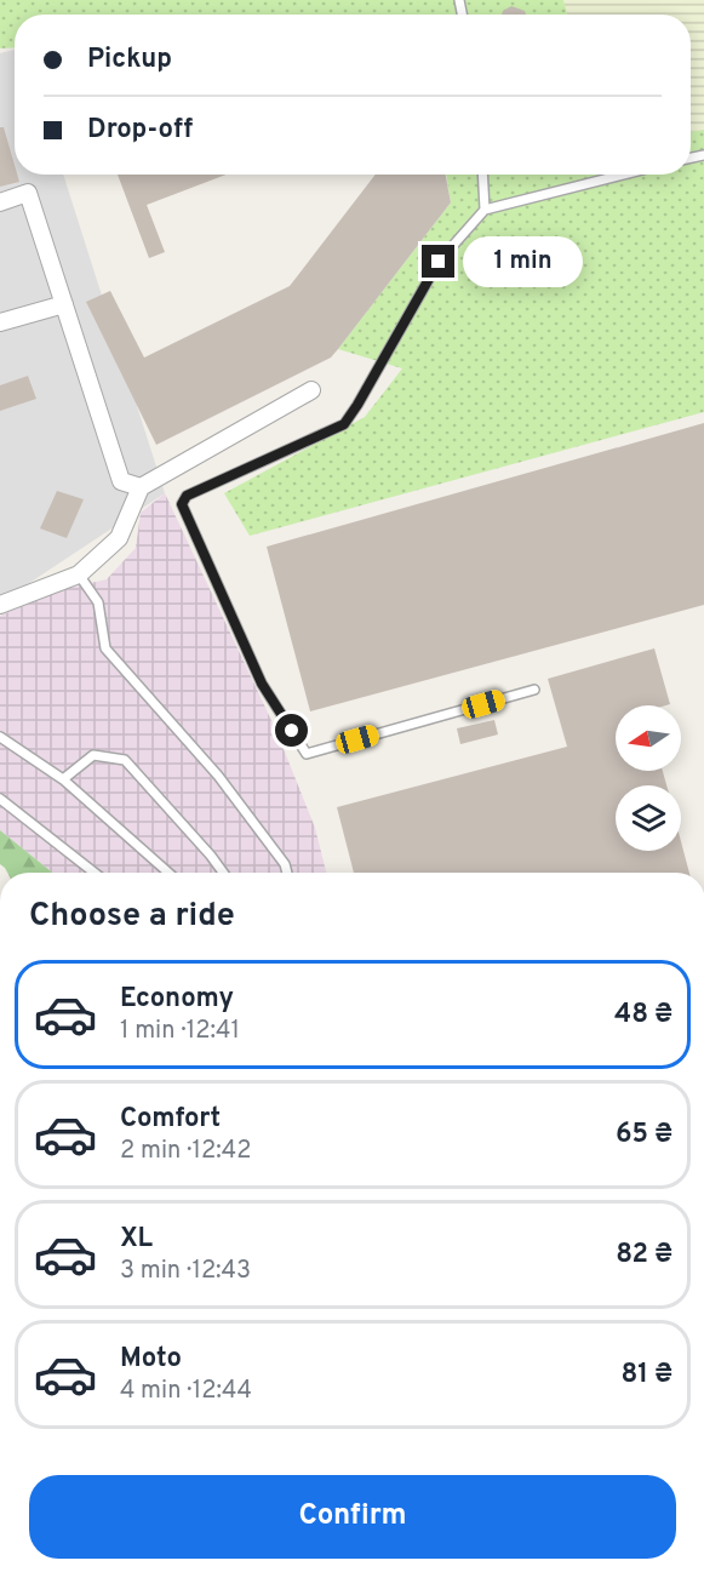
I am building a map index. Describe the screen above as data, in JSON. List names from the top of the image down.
{
  "north": "left",
  "page": {
    "banner": ["Pickup", "Drop-off"],
    "bubble": "1 min",
    "heading": "Choose a ride",
    "list": [
      {
        "name": "Economy",
        "note": "1 min · 12:41",
        "value": "48 ₴"
      },
      {
        "name": "Comfort",
        "note": "2 min · 12:42",
        "value": "65 ₴"
      },
      {
        "name": "XL",
        "note": "3 min · 12:43",
        "value": "82 ₴"
      },
      {
        "name": "Moto",
        "note": "4 min · 12:44",
        "value": "81 ₴"
      }
    ],
    "buttons": "Confirm"
  }
}
